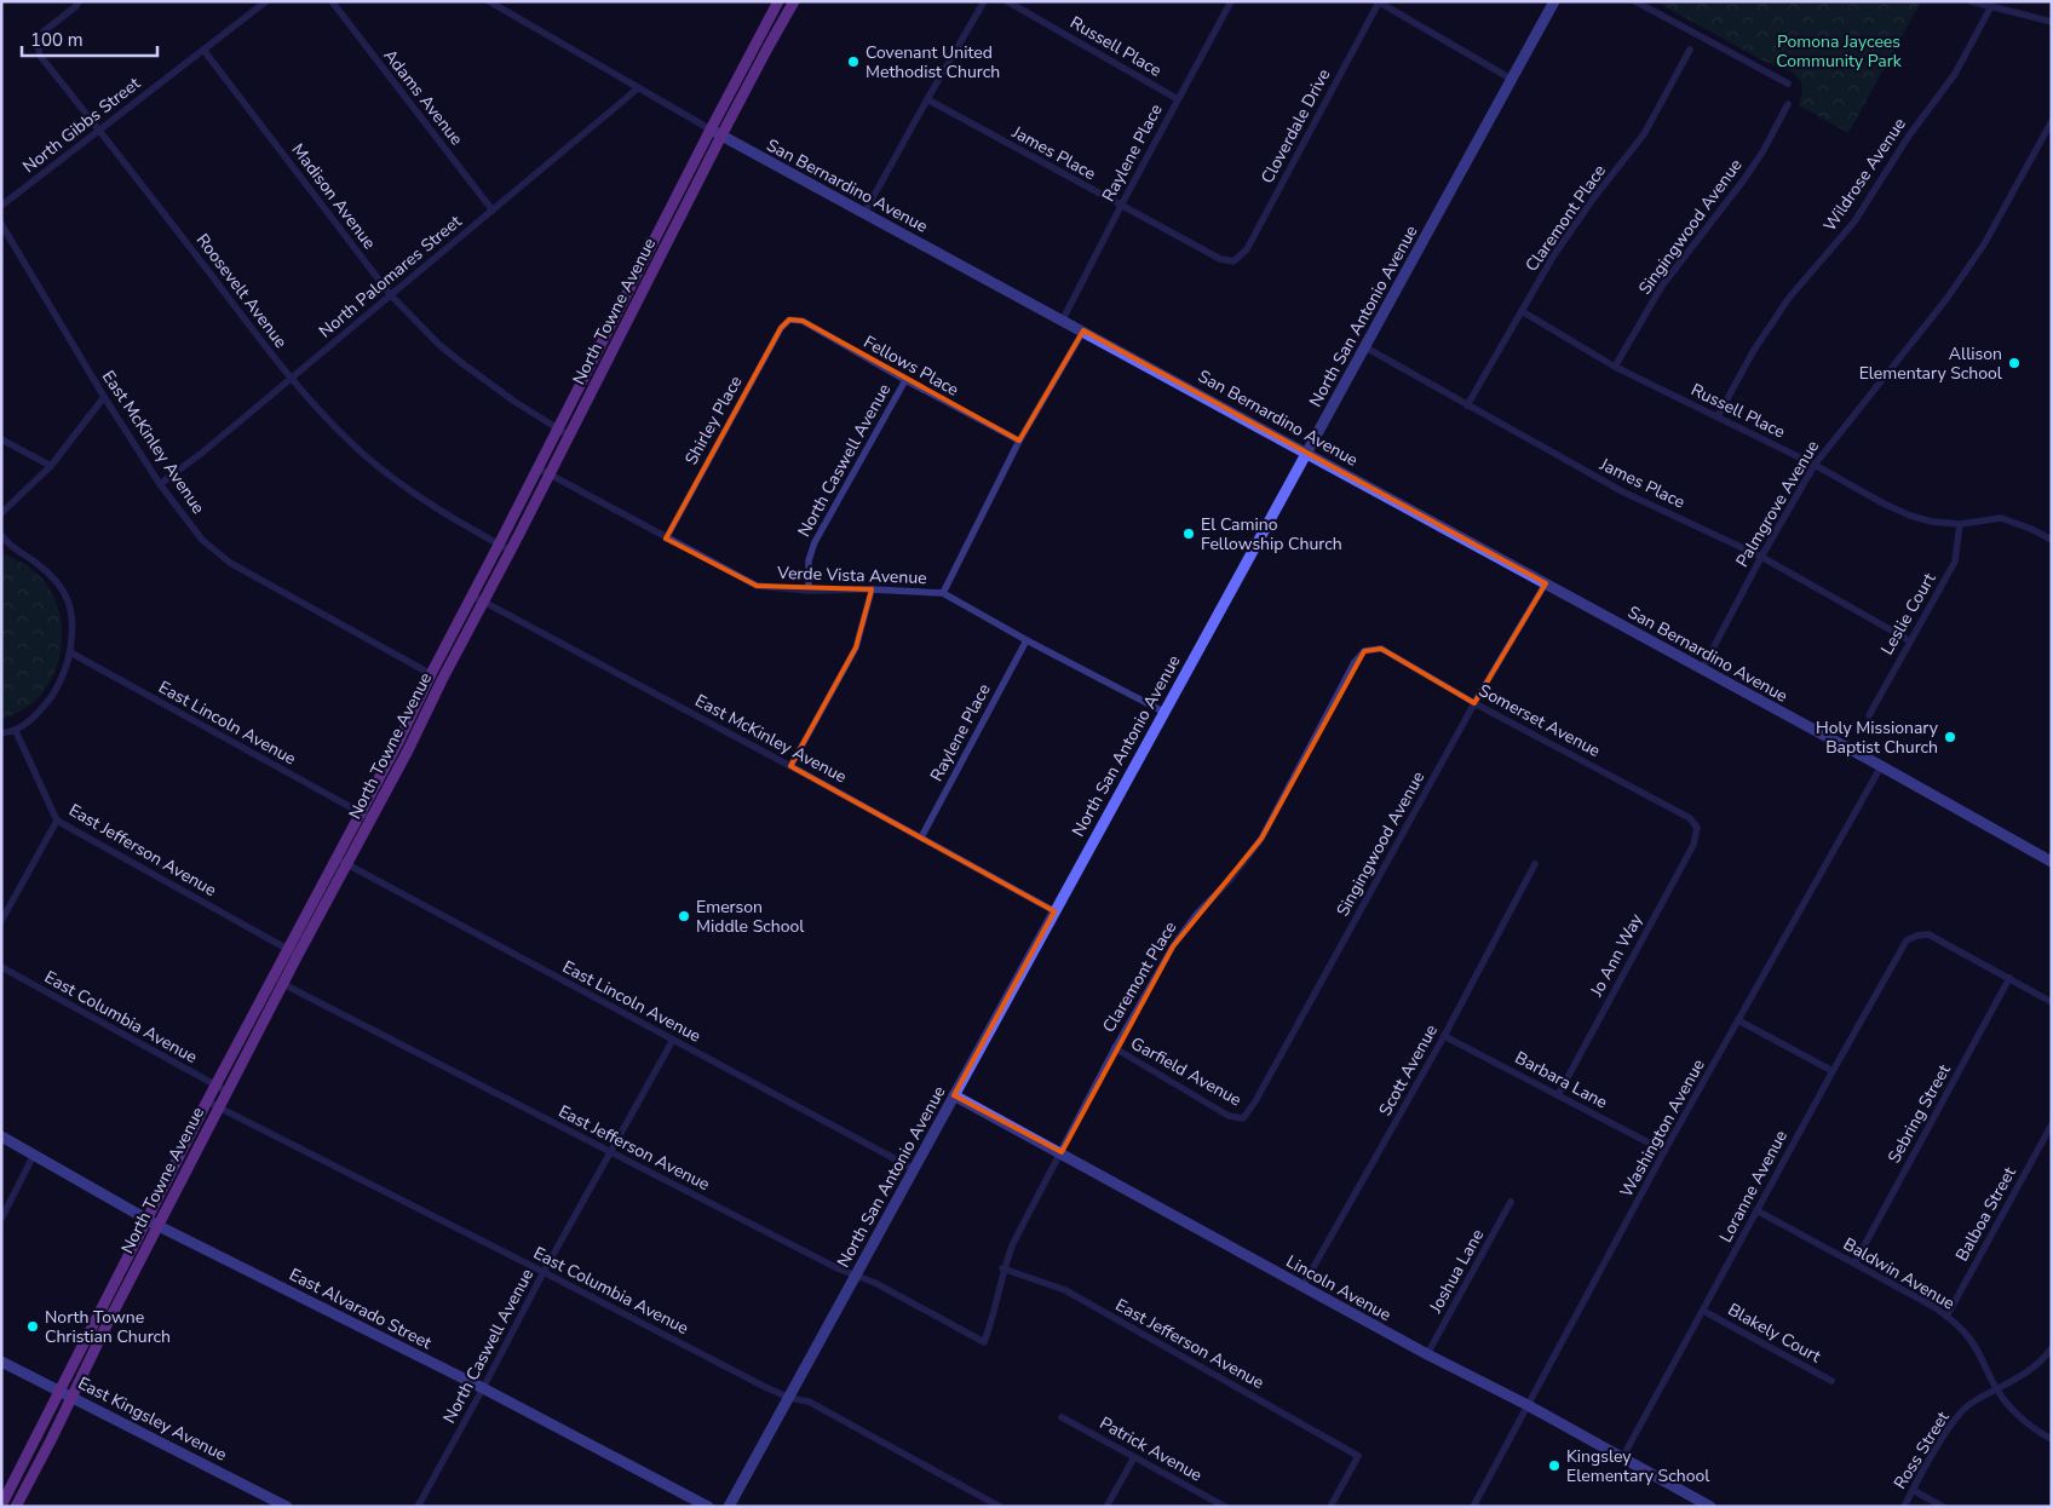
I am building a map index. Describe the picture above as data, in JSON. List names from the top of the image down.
{
  "streets": {
    "main road": [
      "San Bernardino Avenue",
      "North Towne Avenue",
      "North San Antonio Avenue",
      "Lincoln Avenue",
      "East Alvarado Street",
      "East Kingsley Avenue"
    ],
    "street": [
      "Russell Place",
      "Adams Avenue",
      "North Gibbs Street",
      "Cloverdale Drive",
      "James Place",
      "Raylene Place",
      "Wildrose Avenue",
      "Madison Avenue",
      "Claremont Place",
      "Singingwood Avenue",
      "North Palomares Street",
      "Roosevelt Avenue",
      "Fellows Place",
      "Shirley Place",
      "East McKinley Avenue",
      "North Caswell Avenue",
      "Palmgrove Avenue",
      "Verde Vista Avenue",
      "Leslie Court",
      "Somerset Avenue",
      "East Lincoln Avenue",
      "East Jefferson Avenue",
      "Jo Ann Way",
      "East Columbia Avenue",
      "Scott Avenue",
      "Garfield Avenue",
      "Barbara Lane",
      "Sebring Street",
      "Washington Avenue",
      "Loranne Avenue",
      "Balboa Street",
      "Joshua Lane",
      "Baldwin Avenue",
      "Blakely Court",
      "Patrick Avenue",
      "Ross Street"
    ]
  },
  "crossings": [
    ["Russell Place", "Raylene Place"],
    ["Russell Place", "Wildrose Avenue"],
    ["Russell Place", "Claremont Place"],
    ["Russell Place", "Singingwood Avenue"],
    ["Russell Place", "Palmgrove Avenue"],
    ["Russell Place", "Leslie Court"],
    ["Adams Avenue", "North Palomares Street"],
    ["North Gibbs Street", "Madison Avenue"],
    ["North Gibbs Street", "Roosevelt Avenue"],
    ["Cloverdale Drive", "James Place"],
    ["James Place", "Raylene Place"],
    ["James Place", "Claremont Place"],
    ["James Place", "North San Antonio Avenue"],
    ["James Place", "Palmgrove Avenue"],
    ["James Place", "Leslie Court"],
    ["Raylene Place", "San Bernardino Avenue"],
    ["Raylene Place", "East McKinley Avenue"],
    ["Raylene Place", "Verde Vista Avenue"],
    ["San Bernardino Avenue", "Singingwood Avenue"],
    ["San Bernardino Avenue", "North Palomares Street"],
    ["San Bernardino Avenue", "North Towne Avenue"],
    ["San Bernardino Avenue", "North San Antonio Avenue"],
    ["San Bernardino Avenue", "Palmgrove Avenue"],
    ["San Bernardino Avenue", "Washington Avenue"],
    ["Madison Avenue", "North Palomares Street"],
    ["Madison Avenue", "North Towne Avenue"],
    ["Claremont Place", "Somerset Avenue"],
    ["Claremont Place", "East Jefferson Avenue"],
    ["Claremont Place", "Garfield Avenue"],
    ["Claremont Place", "Lincoln Avenue"],
    ["Singingwood Avenue", "Somerset Avenue"],
    ["Singingwood Avenue", "Garfield Avenue"],
    ["North Palomares Street", "Roosevelt Avenue"],
    ["North Palomares Street", "East McKinley Avenue"],
    ["Roosevelt Avenue", "North Towne Avenue"],
    ["North Towne Avenue", "East McKinley Avenue"],
    ["North Towne Avenue", "Verde Vista Avenue"],
    ["North Towne Avenue", "East Lincoln Avenue"],
    ["North Towne Avenue", "East Jefferson Avenue"],
    ["North Towne Avenue", "East Columbia Avenue"],
    ["North Towne Avenue", "East Alvarado Street"],
    ["North Towne Avenue", "East Kingsley Avenue"],
    ["North San Antonio Avenue", "East McKinley Avenue"],
    ["North San Antonio Avenue", "Verde Vista Avenue"],
    ["North San Antonio Avenue", "East Lincoln Avenue"],
    ["North San Antonio Avenue", "East Jefferson Avenue"],
    ["North San Antonio Avenue", "East Columbia Avenue"],
    ["North San Antonio Avenue", "Lincoln Avenue"],
    ["Fellows Place", "Shirley Place"],
    ["Fellows Place", "North Caswell Avenue"],
    ["Shirley Place", "Verde Vista Avenue"],
    ["North Caswell Avenue", "Verde Vista Avenue"],
    ["North Caswell Avenue", "East Lincoln Avenue"],
    ["North Caswell Avenue", "East Jefferson Avenue"],
    ["North Caswell Avenue", "East Columbia Avenue"],
    ["North Caswell Avenue", "East Alvarado Street"],
    ["Somerset Avenue", "Jo Ann Way"],
    ["Jo Ann Way", "Barbara Lane"],
    ["Scott Avenue", "Barbara Lane"],
    ["Scott Avenue", "Lincoln Avenue"],
    ["Barbara Lane", "Washington Avenue"],
    ["Sebring Street", "Loranne Avenue"],
    ["Sebring Street", "Baldwin Avenue"],
    ["Washington Avenue", "Lincoln Avenue"],
    ["Loranne Avenue", "Baldwin Avenue"],
    ["Loranne Avenue", "Lincoln Avenue"],
    ["Loranne Avenue", "Blakely Court"],
    ["Balboa Street", "Baldwin Avenue"],
    ["Joshua Lane", "Lincoln Avenue"],
    ["Baldwin Avenue", "Ross Street"]
  ],
  "parks": ["Pomona Jaycees Community Park"],
  "places": [
    "Covenant United Methodist Church",
    "Allison Elementary School",
    "El Camino Fellowship Church",
    "Holy Missionary Baptist Church",
    "Emerson Middle School",
    "North Towne Christian Church",
    "Kingsley Elementary School"
  ],
  "scale_bar": "100 m"
}
